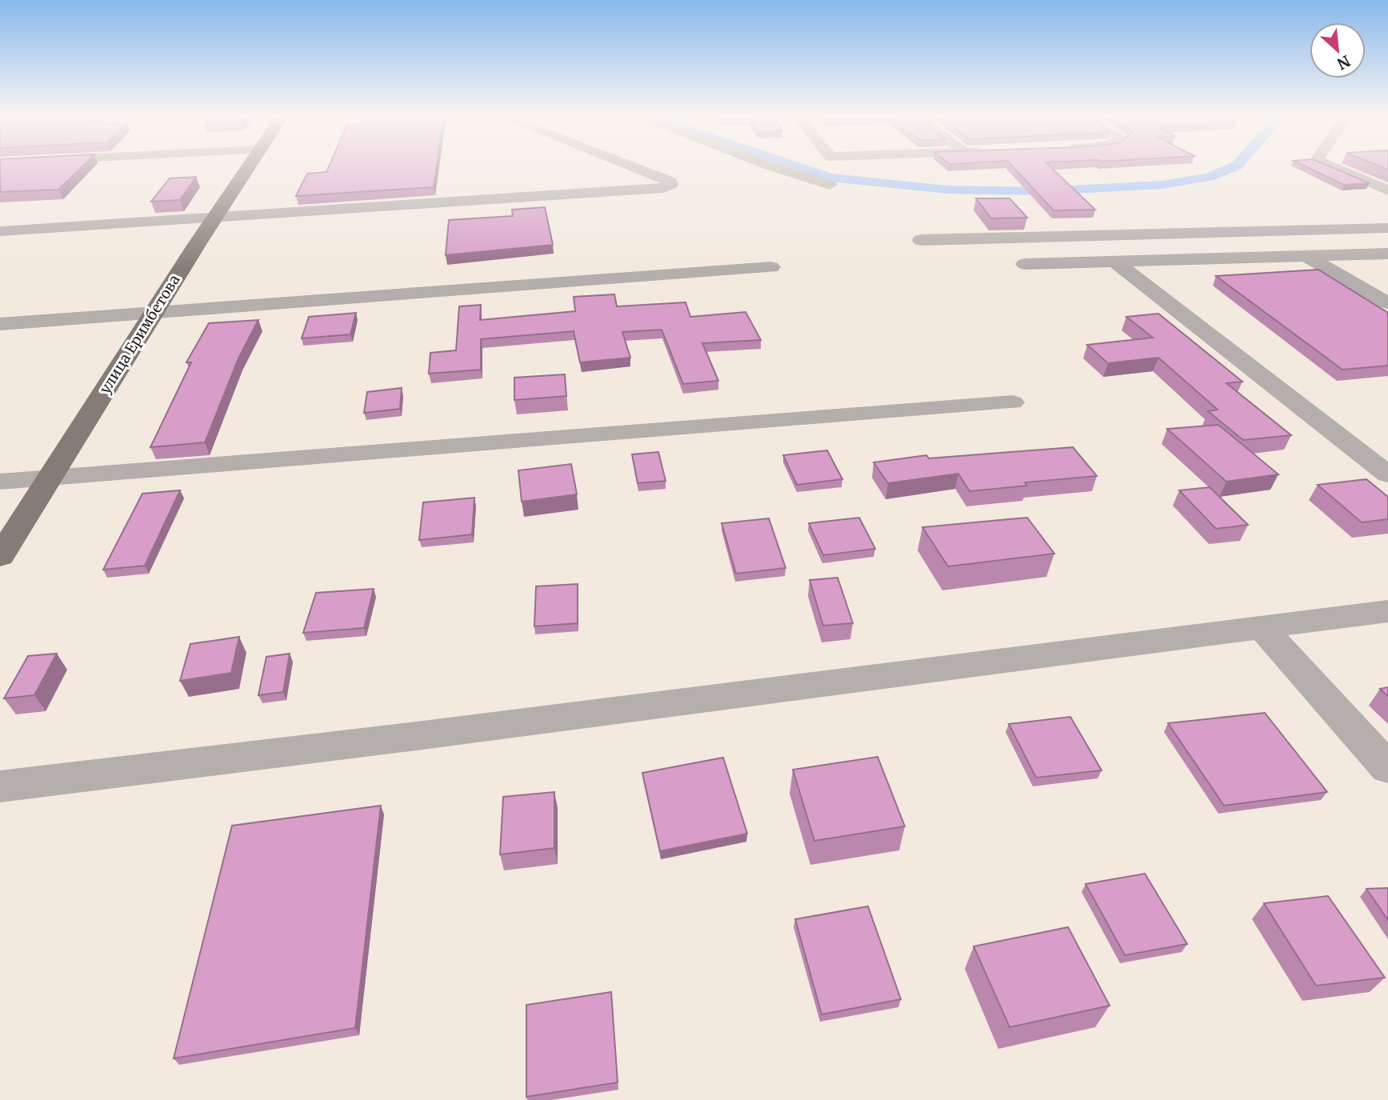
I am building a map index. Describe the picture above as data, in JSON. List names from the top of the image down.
{
  "streets": {
    "main road": ["улица Еримбетова"]
  },
  "north": "bottom right"
}
